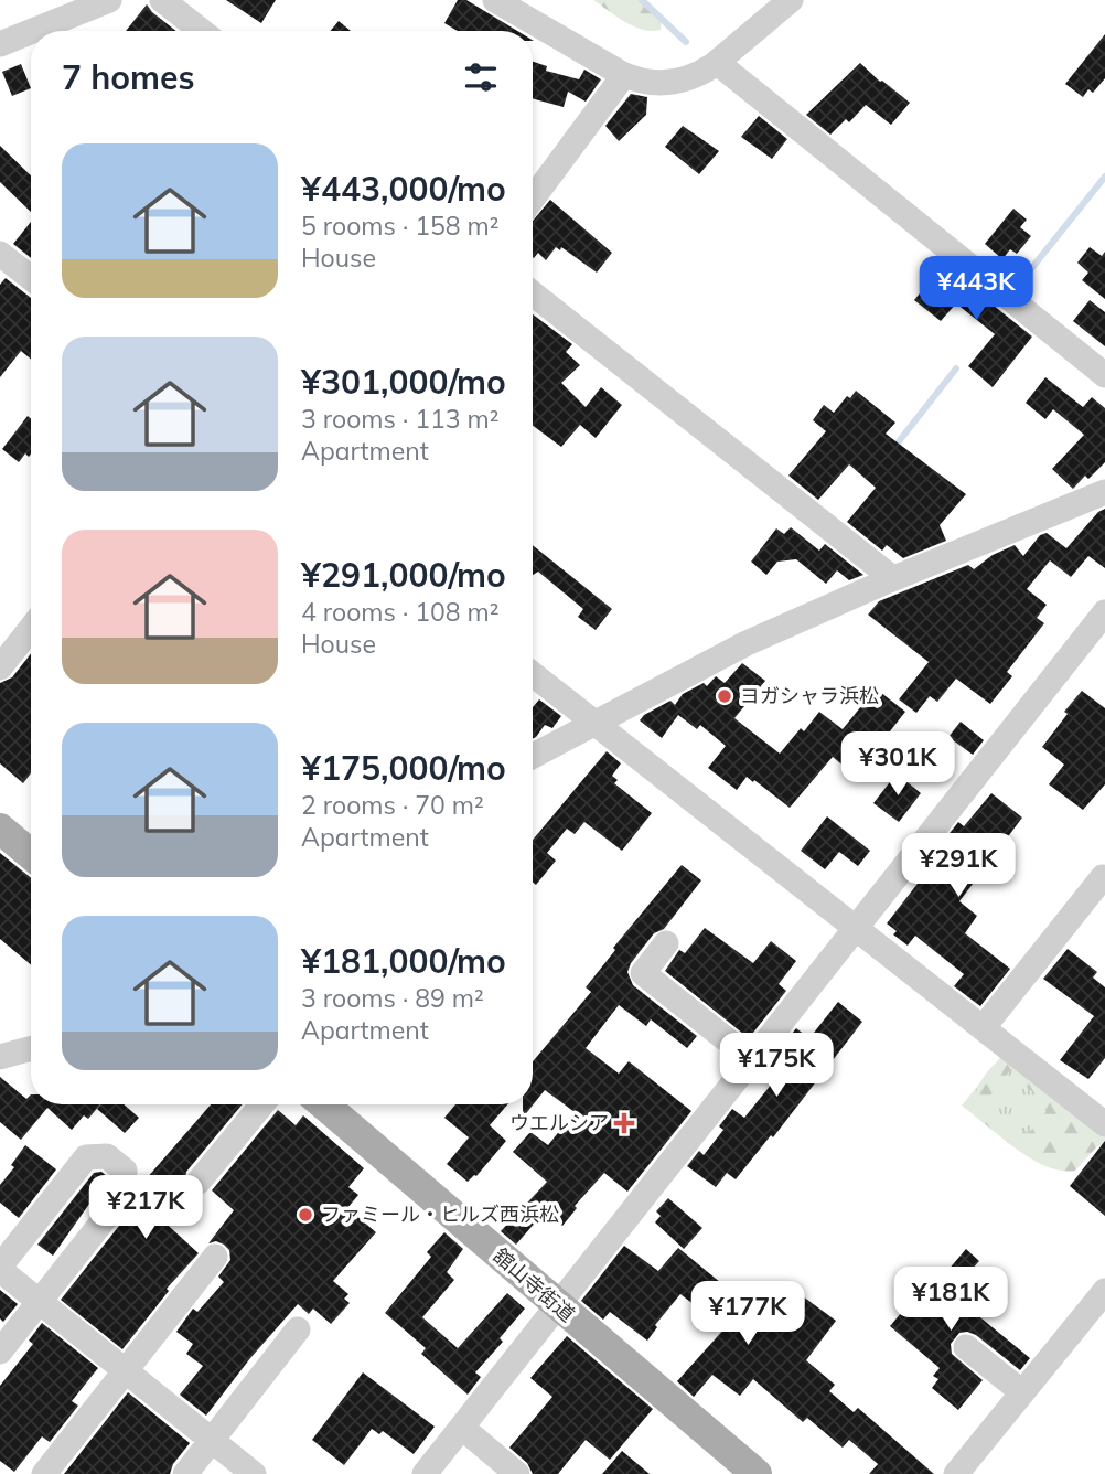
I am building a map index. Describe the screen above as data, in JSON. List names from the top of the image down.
{
  "streets": {
    "main road": ["舘山寺街道"]
  },
  "places": {
    "other": ["ヨガシャラ浜松", "ファミール・ヒルズ西浜松"],
    "health": ["ウエルシア"]
  },
  "page": {
    "heading": "7 homes",
    "list": [
      {
        "name": "¥443,000/mo",
        "note": "5 rooms · 158 m² · House"
      },
      {
        "name": "¥301,000/mo",
        "note": "3 rooms · 113 m² · Apartment"
      },
      {
        "name": "¥291,000/mo",
        "note": "4 rooms · 108 m² · House"
      },
      {
        "name": "¥175,000/mo",
        "note": "2 rooms · 70 m² · Apartment"
      },
      {
        "name": "¥181,000/mo",
        "note": "3 rooms · 89 m² · Apartment"
      }
    ],
    "price": [
      "¥443K",
      "¥301K",
      "¥291K",
      "¥175K",
      "¥217K",
      "¥181K",
      "¥177K"
    ]
  }
}
